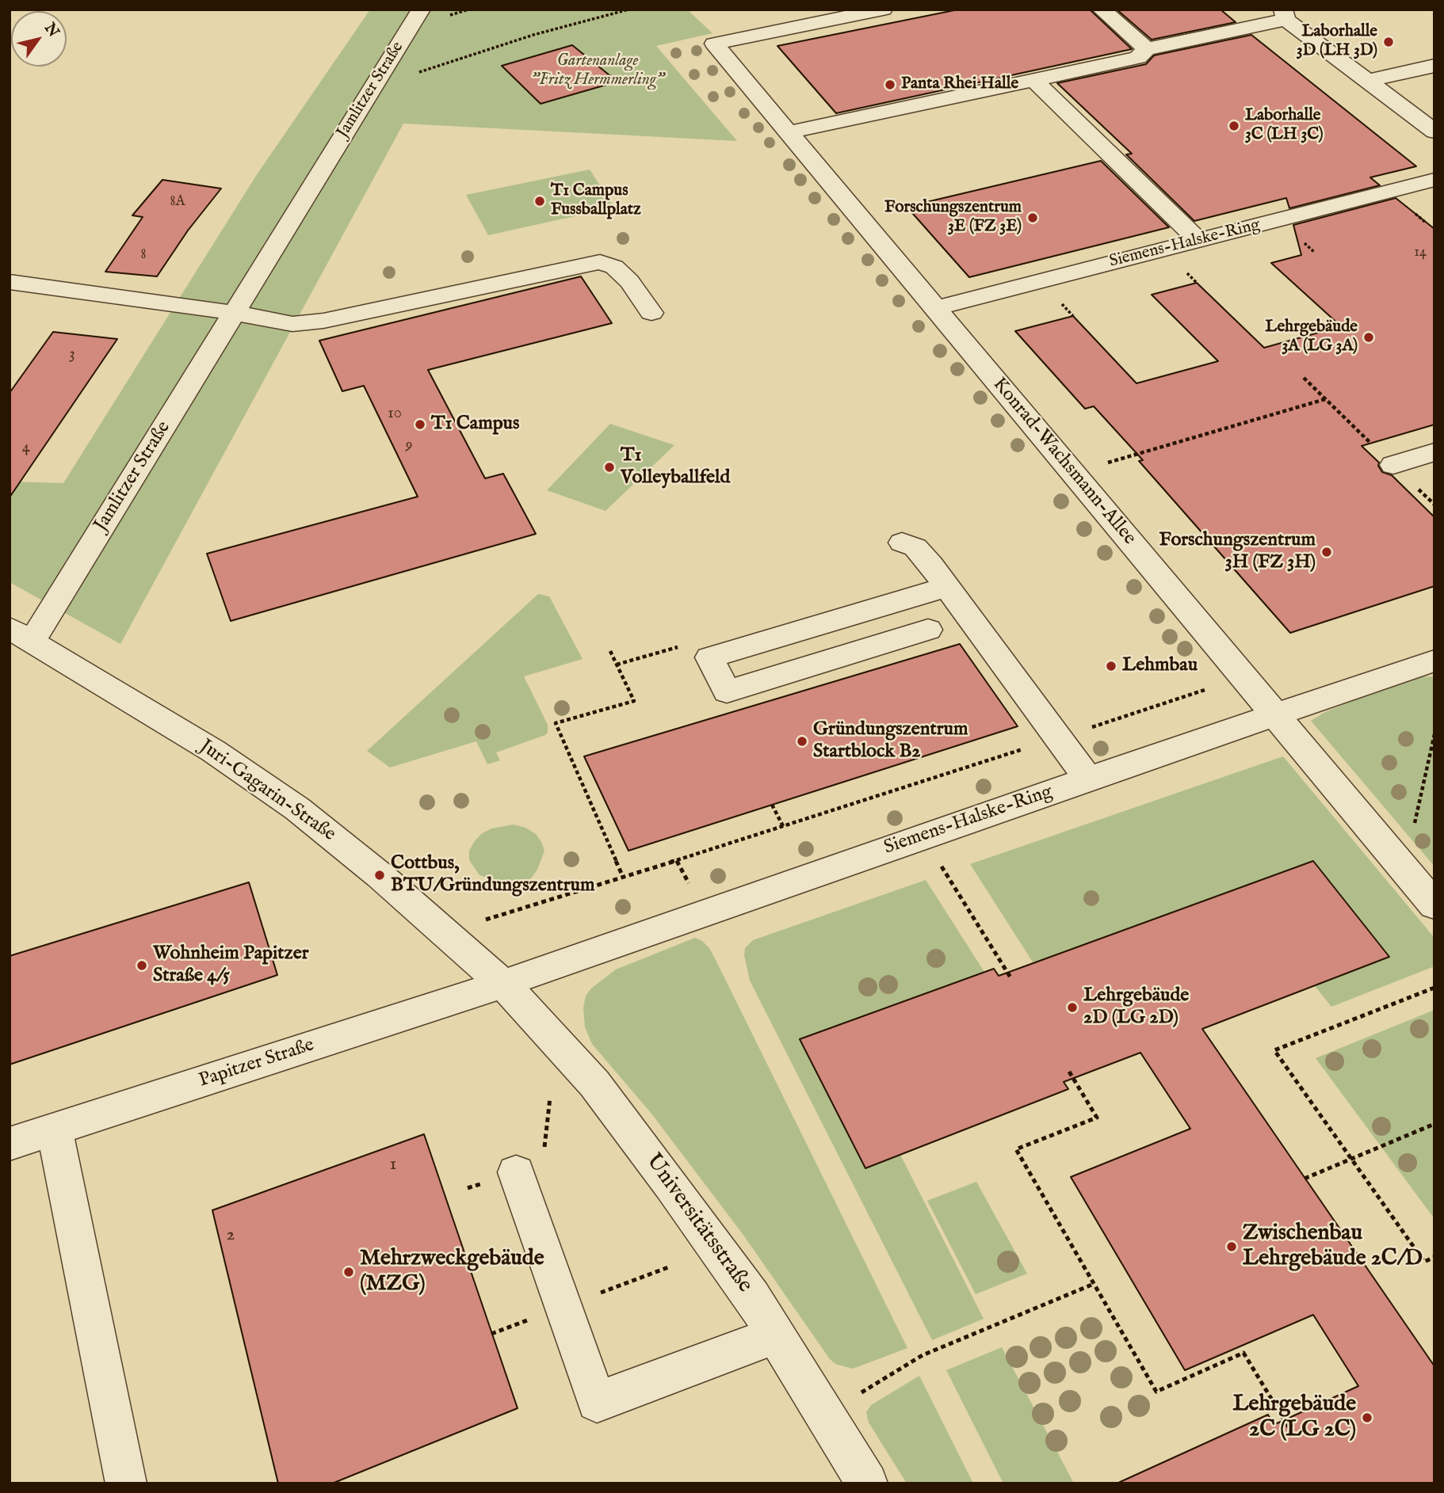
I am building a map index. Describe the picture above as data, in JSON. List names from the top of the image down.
{
  "streets": {
    "street": [
      "Jamlitzer Straße",
      "Siemens-Halske-Ring",
      "Konrad-Wachsmann-Allee",
      "Juri-Gagarin-Straße",
      "Papitzer Straße",
      "Universitätsstraße"
    ]
  },
  "crossings": [
    ["Jamlitzer Straße", "Juri-Gagarin-Straße"],
    ["Siemens-Halske-Ring", "Konrad-Wachsmann-Allee"],
    ["Siemens-Halske-Ring", "Juri-Gagarin-Straße"],
    ["Siemens-Halske-Ring", "Papitzer Straße"],
    ["Siemens-Halske-Ring", "Universitätsstraße"],
    ["Juri-Gagarin-Straße", "Papitzer Straße"],
    ["Juri-Gagarin-Straße", "Universitätsstraße"],
    ["Papitzer Straße", "Universitätsstraße"]
  ],
  "parks": ["Gartenanlage \"Fritz Hermmerling\""],
  "places": [
    "Laborhalle 3D (LH 3D)",
    "Panta Rhei Halle",
    "Laborhalle 3C (LH 3C)",
    "T1 Campus Fussballplatz",
    "Forschungszentrum 3E (FZ 3E)",
    "Lehrgebäude 3A (LG 3A)",
    "T1 Campus",
    "T1 Volleyballfeld",
    "Forschungszentrum 3H (FZ 3H)",
    "Lehmbau",
    "Gründungszentrum Startblock B2",
    "Cottbus, BTU/Gründungszentrum",
    "Wohnheim Papitzer Straße 4/5",
    "Lehrgebäude 2D (LG 2D)",
    "Zwischenbau Lehrgebäude 2C/D",
    "Mehrzweckgebäude (MZG)",
    "Lehrgebäude 2C (LG 2C)"
  ],
  "house_numbers": [
    "8A",
    "14",
    "8",
    "3",
    "10",
    "9",
    "4",
    "1",
    "2"
  ],
  "north": "top right"
}
